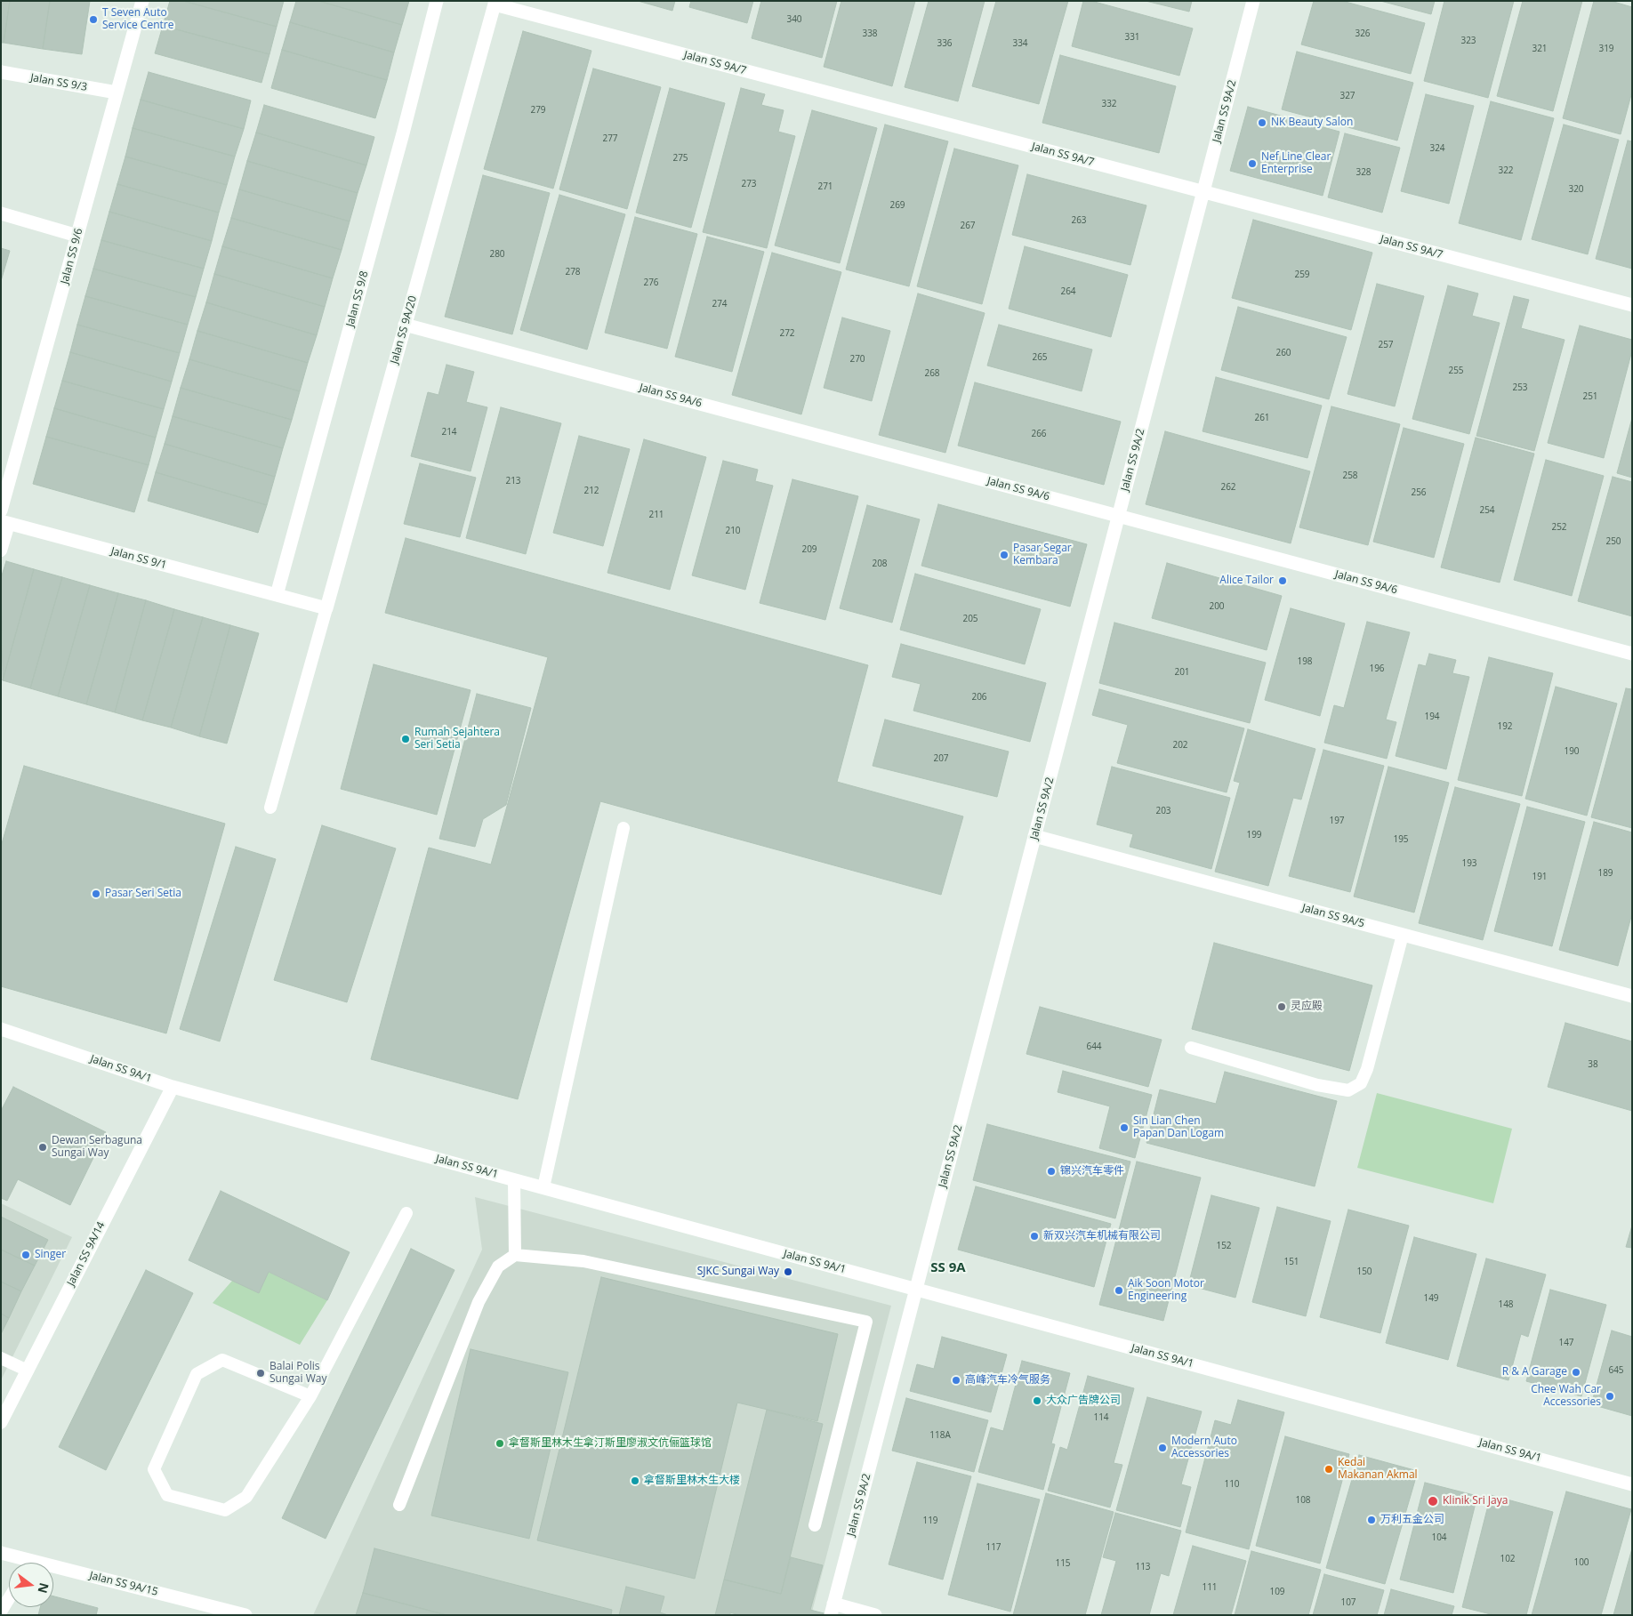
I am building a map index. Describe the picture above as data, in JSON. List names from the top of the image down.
{
  "streets": {
    "street": [
      "Jalan SS 9A/7",
      "Jalan SS 9/3",
      "Jalan SS 9A/2",
      "Jalan SS 9/6",
      "Jalan SS 9/8",
      "Jalan SS 9A/20",
      "Jalan SS 9A/6",
      "Jalan SS 9/1",
      "Jalan SS 9A/5",
      "Jalan SS 9A/1",
      "Jalan SS 9A/14",
      "Jalan SS 9A/15"
    ]
  },
  "crossings": [
    ["Jalan SS 9A/7", "Jalan SS 9A/2"],
    ["Jalan SS 9A/7", "Jalan SS 9A/20"],
    ["Jalan SS 9/3", "Jalan SS 9/6"],
    ["Jalan SS 9A/2", "Jalan SS 9A/6"],
    ["Jalan SS 9A/2", "Jalan SS 9A/5"],
    ["Jalan SS 9A/2", "Jalan SS 9A/1"],
    ["Jalan SS 9/8", "Jalan SS 9/1"],
    ["Jalan SS 9A/20", "Jalan SS 9A/6"],
    ["Jalan SS 9A/1", "Jalan SS 9A/14"]
  ],
  "districts": ["SS 9A"],
  "places": [
    "T Seven Auto Service Centre",
    "NK Beauty Salon",
    "Nef Line Clear Enterprise",
    "Pasar Segar Kembara",
    "Alice Tailor",
    "Rumah Sejahtera Seri Setia",
    "Pasar Seri Setia",
    "灵应殿",
    "Sin Lian Chen Papan Dan Logam",
    "Dewan Serbaguna Sungai Way",
    "锦兴汽车零件",
    "新双兴汽车机械有限公司",
    "Singer",
    "SJKC Sungai Way",
    "Aik Soon Motor Engineering",
    "R & A Garage",
    "Balai Polis Sungai Way",
    "高峰汽车冷气服务",
    "Chee Wah Car Accessories",
    "大众广告牌公司",
    "拿督斯里林木生拿汀斯里廖淑文伉俪篮球馆",
    "Modern Auto Accessories",
    "Kedai Makanan Akmal",
    "拿督斯里林木生大楼",
    "Klinik Sri Jaya",
    "万利五金公司"
  ],
  "house_numbers": [
    "340",
    "338",
    "326",
    "331",
    "323",
    "336",
    "334",
    "321",
    "319",
    "327",
    "332",
    "279",
    "277",
    "324",
    "275",
    "322",
    "328",
    "273",
    "271",
    "320",
    "269",
    "263",
    "267",
    "280",
    "278",
    "259",
    "276",
    "264",
    "274",
    "272",
    "257",
    "260",
    "265",
    "270",
    "255",
    "268",
    "253",
    "251",
    "261",
    "214",
    "266",
    "258",
    "213",
    "262",
    "212",
    "256",
    "254",
    "211",
    "252",
    "210",
    "250",
    "209",
    "208",
    "200",
    "205",
    "198",
    "196",
    "201",
    "206",
    "194",
    "192",
    "202",
    "190",
    "207",
    "203",
    "197",
    "199",
    "195",
    "193",
    "189",
    "191",
    "644",
    "38",
    "152",
    "151",
    "150",
    "149",
    "148",
    "147",
    "645",
    "114",
    "118A",
    "110",
    "108",
    "119",
    "104",
    "117",
    "102",
    "100",
    "115",
    "113",
    "111",
    "109",
    "107"
  ],
  "north": "right"
}
